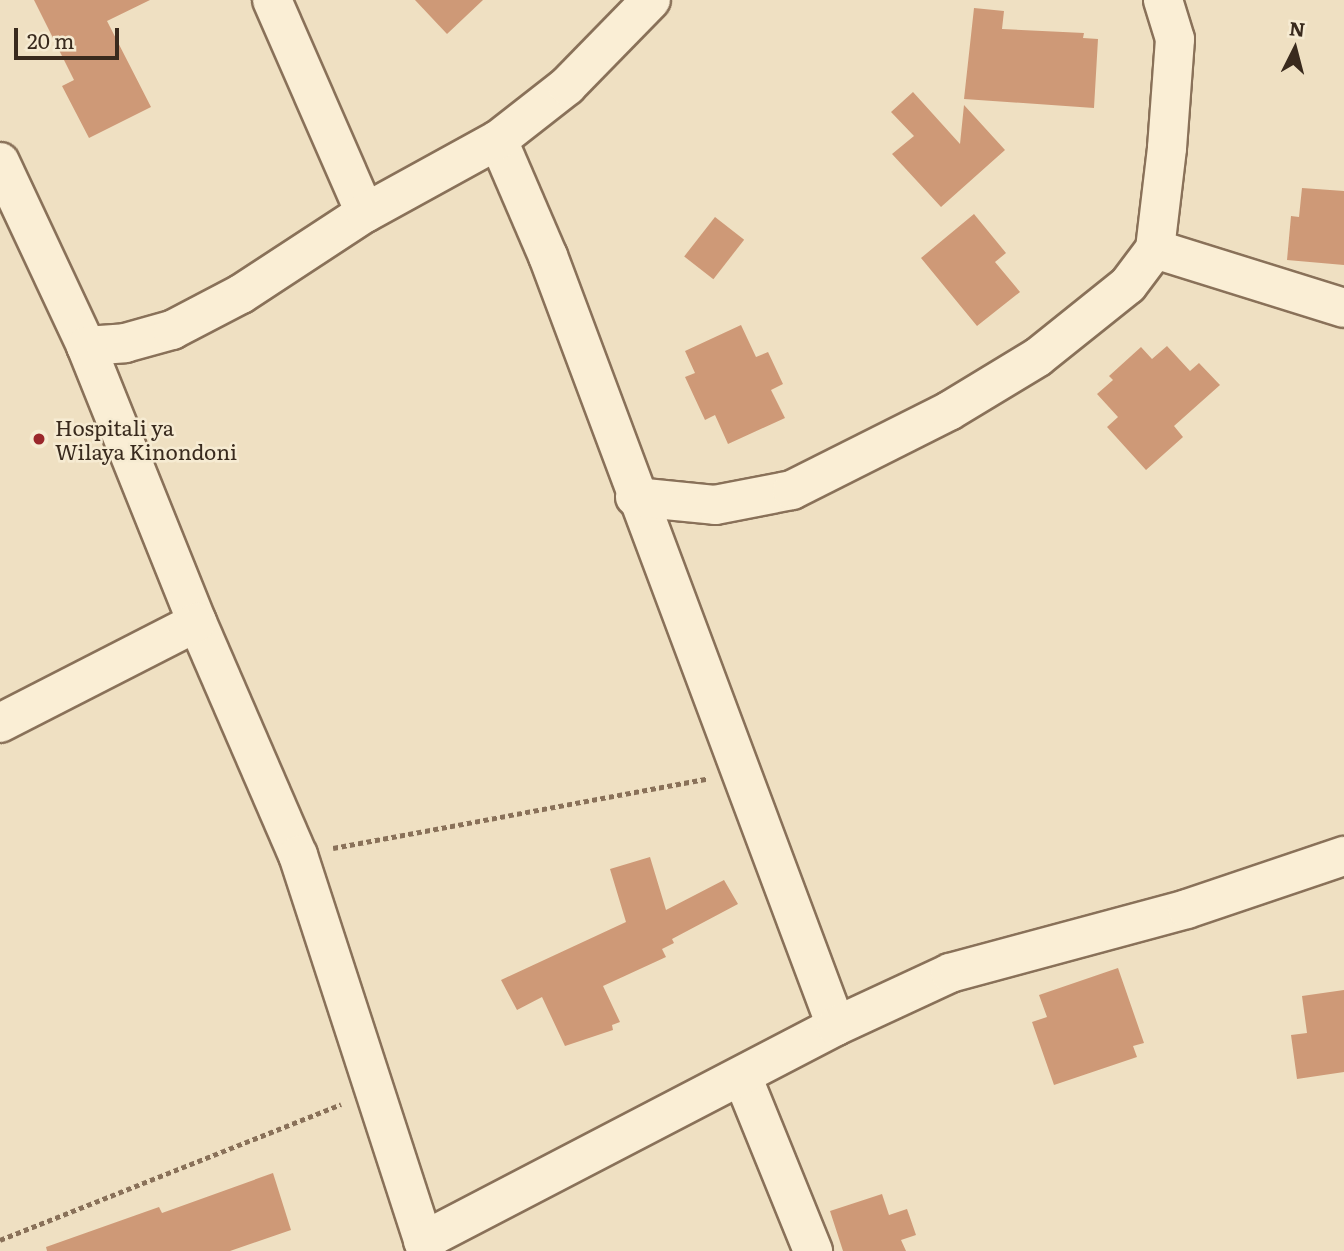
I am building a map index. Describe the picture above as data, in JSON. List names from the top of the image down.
{
  "places": ["Hospitali ya Wilaya Kinondoni"],
  "scale_bar": "20 m",
  "north": "top"
}
